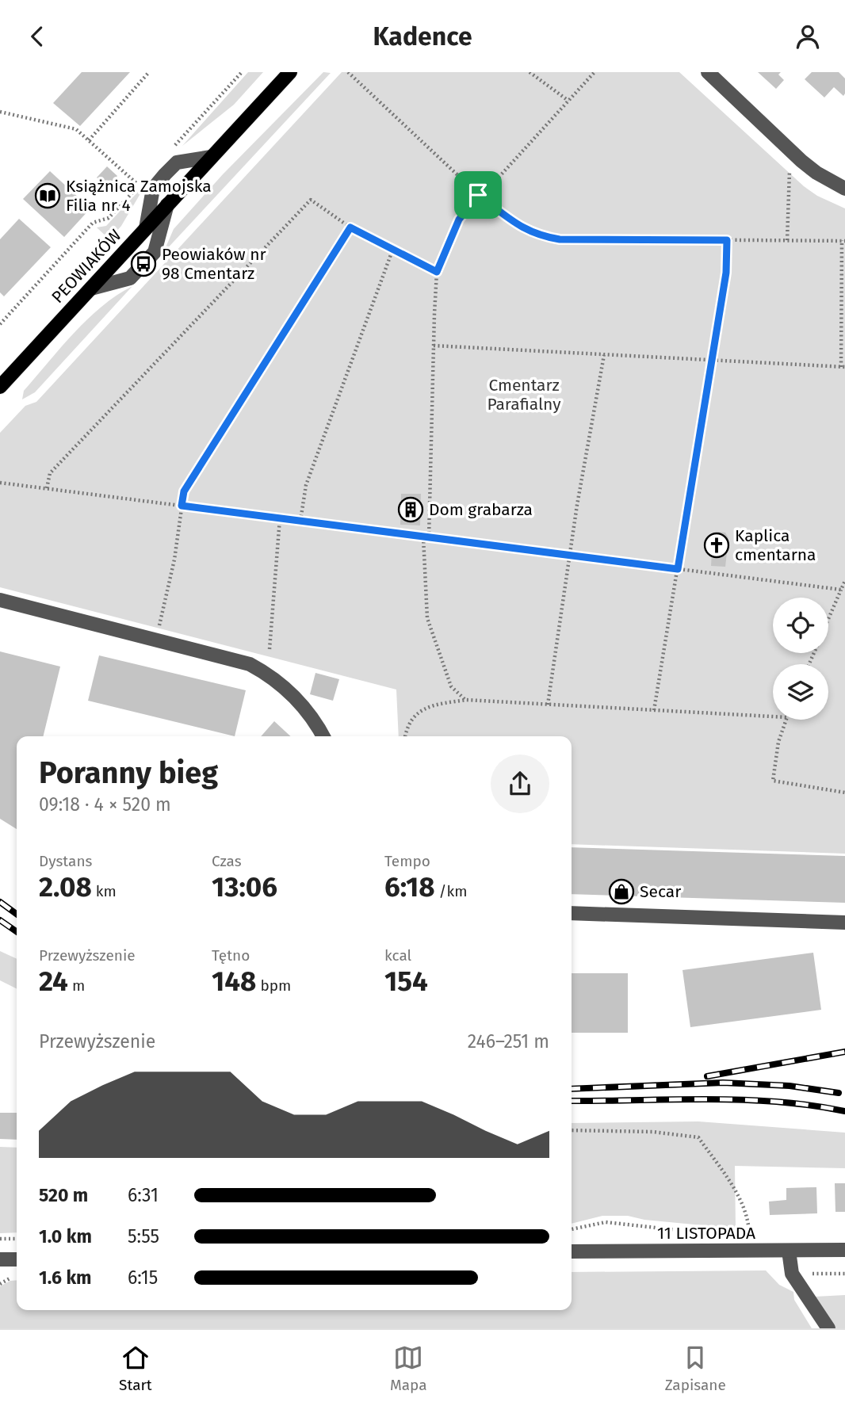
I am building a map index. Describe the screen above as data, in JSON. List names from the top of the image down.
{
  "streets": {
    "main road": ["PEOWIAKÓW"],
    "street": ["11 LISTOPADA"]
  },
  "parks": ["Cmentarz Parafialny"],
  "places": {
    "library": ["Książnica Zamojska Filia nr 4"],
    "bus stop": ["Peowiaków nr 98 Cmentarz"],
    "building": ["Dom grabarza"],
    "church": ["Kaplica cmentarna"],
    "shop": ["Secar"]
  },
  "page": {
    "header": "Kadence",
    "heading": ["Poranny bieg", "09:18 · 4 × 520 m"],
    "stats": [
      ["Dystans", "2.08 km"],
      ["Czas", "13:06"],
      ["Tempo", "6:18 /km"],
      ["Przewyższenie", "24 m"],
      ["Tętno", "148 bpm"],
      ["kcal", "154"]
    ],
    "chart": ["Przewyższenie", "246–251 m"],
    "list": [
      {
        "name": "520 m",
        "note": "6:31"
      },
      {
        "name": "1.0 km",
        "note": "5:55"
      },
      {
        "name": "1.6 km",
        "note": "6:15"
      }
    ],
    "tabs": ["Start", "Mapa", "Zapisane"]
  }
}
